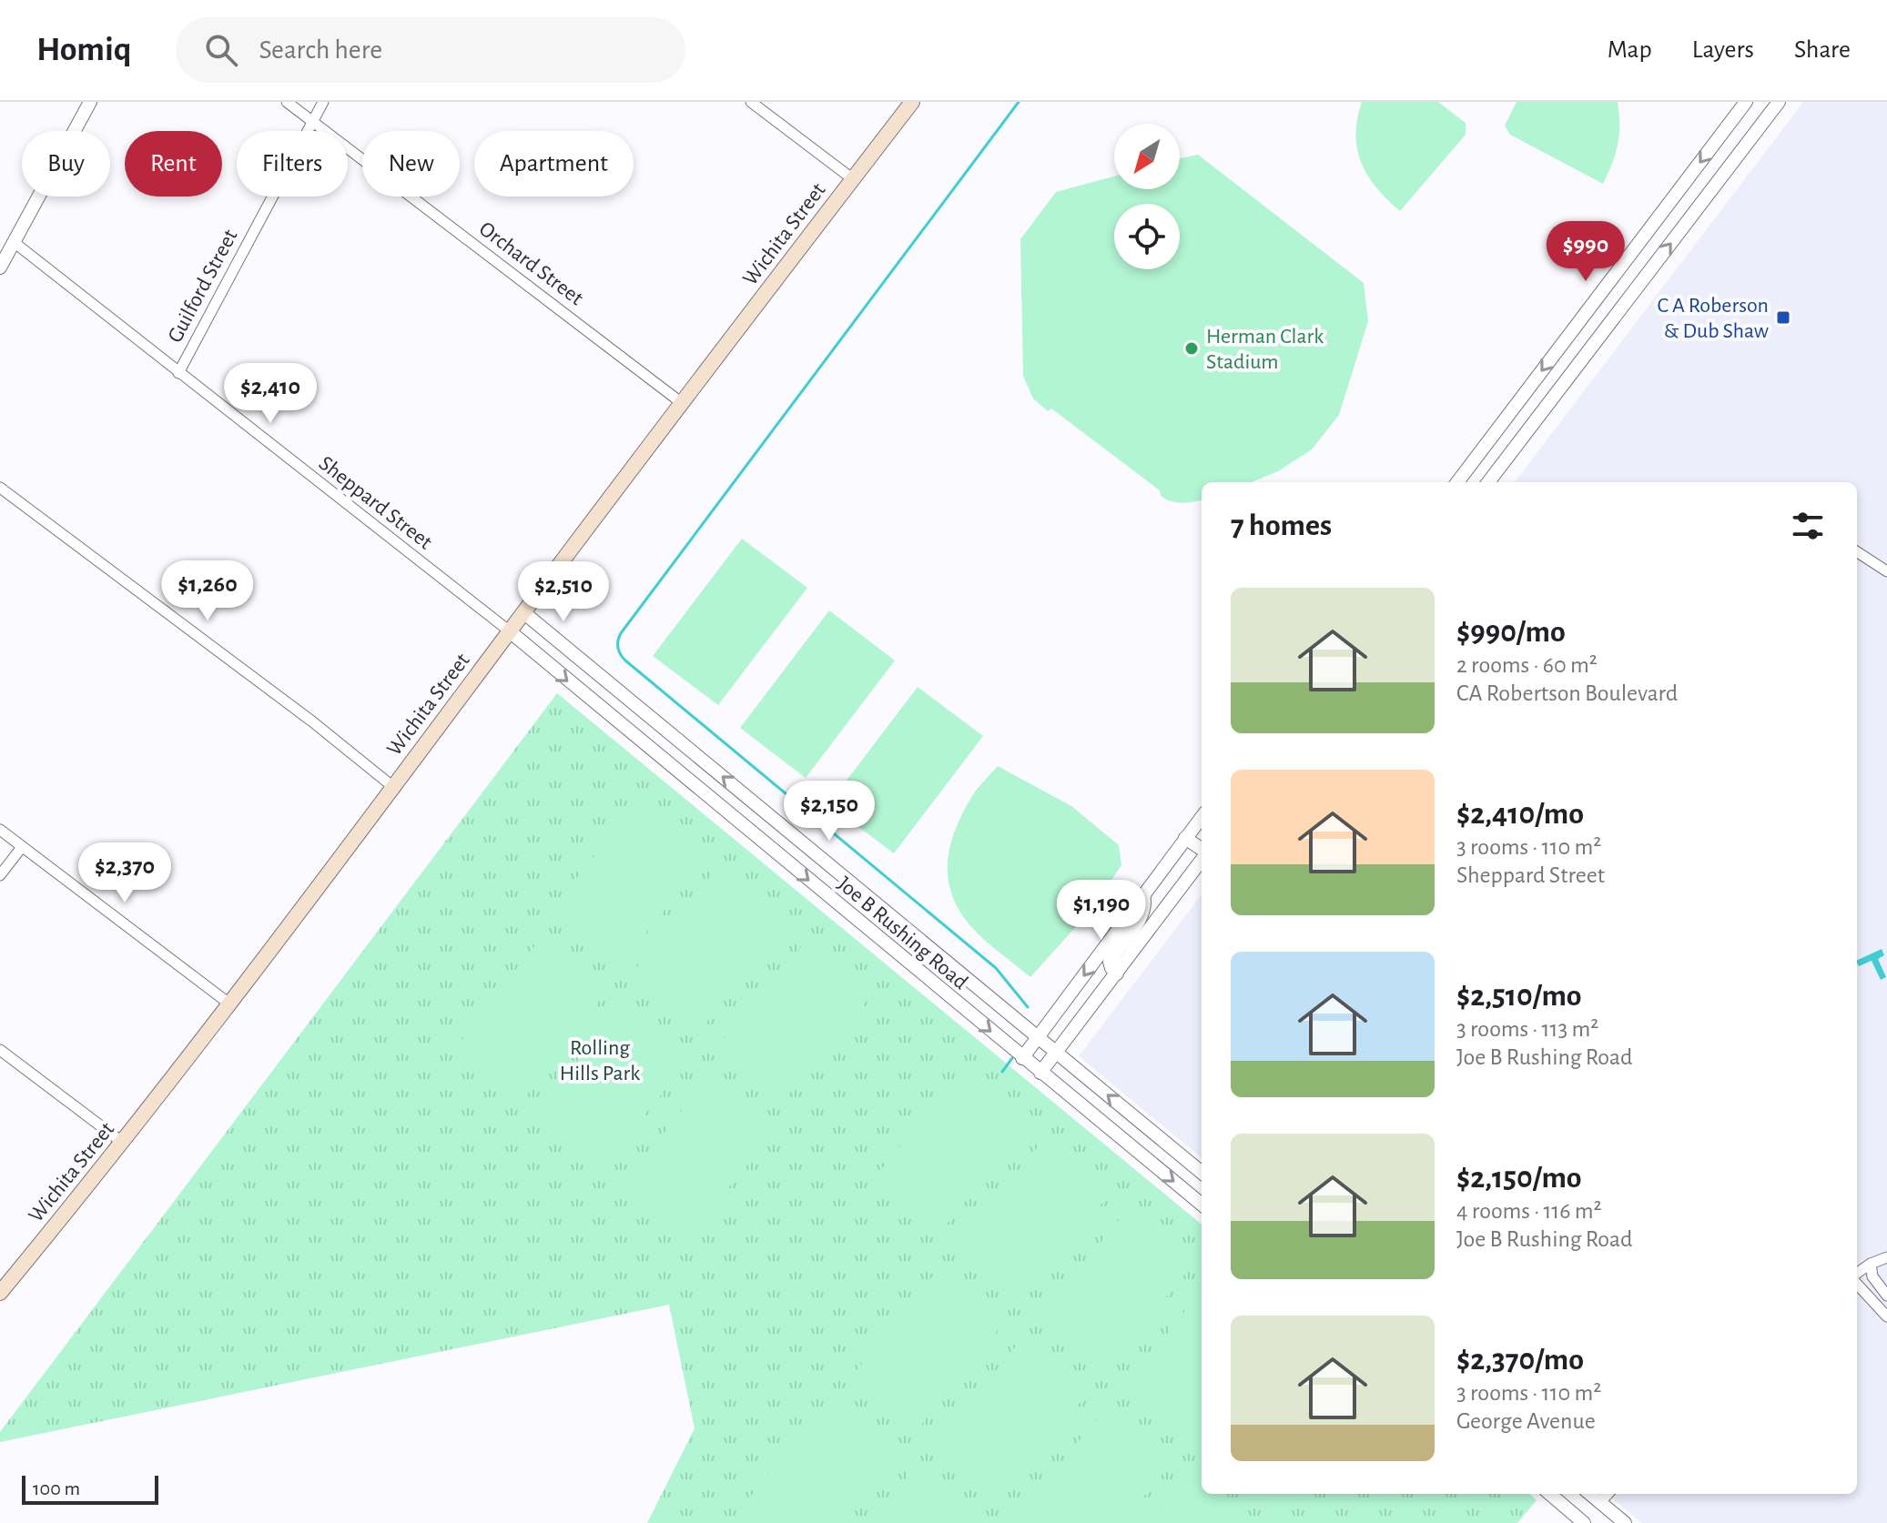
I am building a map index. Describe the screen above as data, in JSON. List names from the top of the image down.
{
  "streets": {
    "main road": ["Wichita Street"],
    "street": [
      "Orchard Street",
      "Guilford Street",
      "Sheppard Street",
      "Joe B Rushing Road"
    ]
  },
  "crossings": [
    ["Wichita Street", "Orchard Street"],
    ["Wichita Street", "Sheppard Street"],
    ["Wichita Street", "Joe B Rushing Road"],
    ["Orchard Street", "Guilford Street"],
    ["Guilford Street", "Sheppard Street"],
    ["Sheppard Street", "Joe B Rushing Road"]
  ],
  "parks": ["Rolling Hills Park"],
  "places": {
    "transit": ["C A Roberson & Dub Shaw"],
    "other": ["Herman Clark Stadium"]
  },
  "scale_bar": "100 m",
  "north": "bottom left",
  "page": {
    "header": "Homiq",
    "search": "Search here",
    "nav": ["Map", "Layers", "Share"],
    "chip": [
      "Buy",
      "Rent",
      "Filters",
      "New",
      "Apartment"
    ],
    "price": [
      "$990",
      "$2,410",
      "$1,260",
      "$2,510",
      "$2,150",
      "$2,370",
      "$1,190"
    ],
    "heading": "7 homes",
    "list": [
      {
        "name": "$990/mo",
        "note": "2 rooms · 60 m² · CA Robertson Boulevard"
      },
      {
        "name": "$2,410/mo",
        "note": "3 rooms · 110 m² · Sheppard Street"
      },
      {
        "name": "$2,510/mo",
        "note": "3 rooms · 113 m² · Joe B Rushing Road"
      },
      {
        "name": "$2,150/mo",
        "note": "4 rooms · 116 m² · Joe B Rushing Road"
      },
      {
        "name": "$2,370/mo",
        "note": "3 rooms · 110 m² · George Avenue"
      }
    ],
    "scale": "100 m"
  }
}
